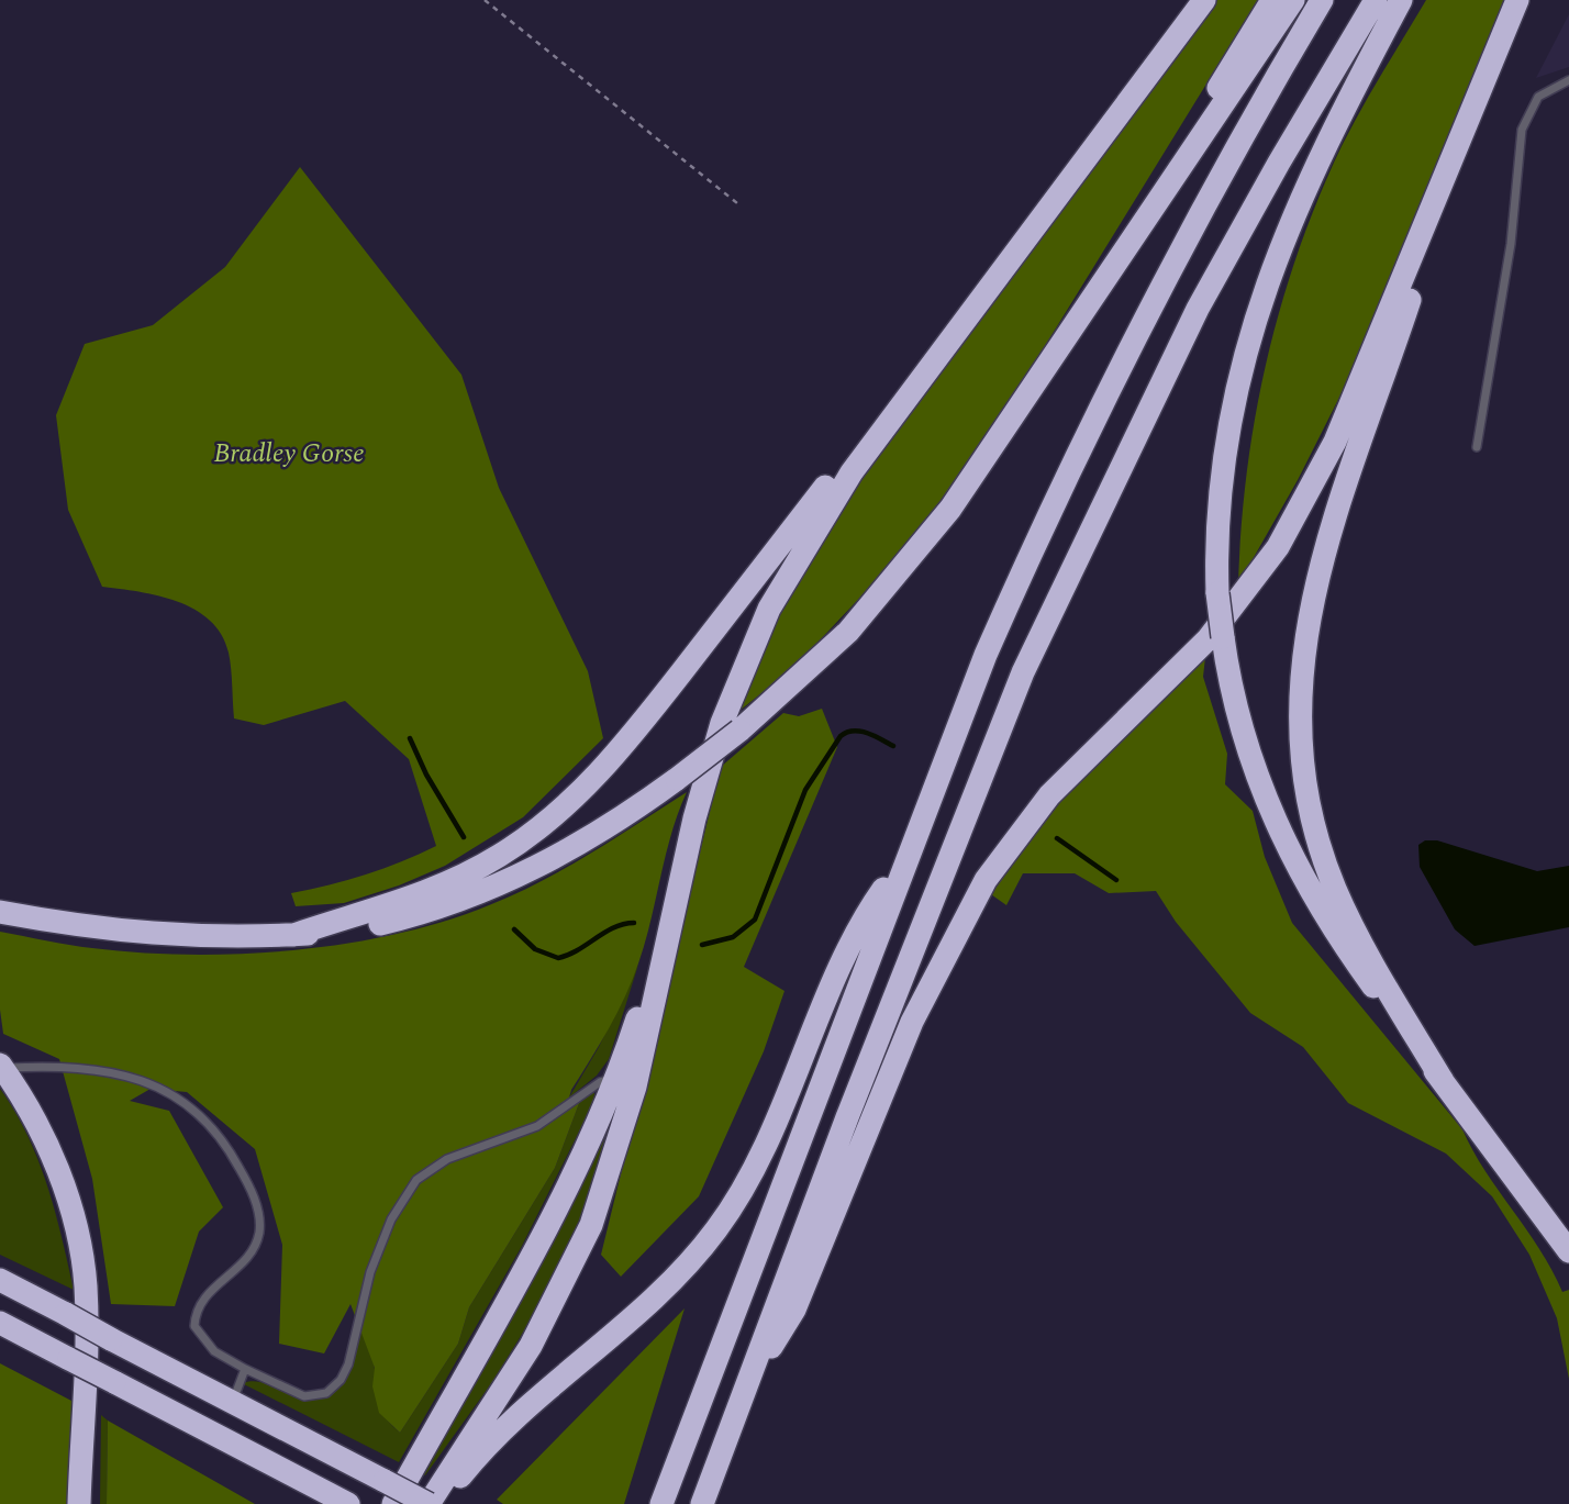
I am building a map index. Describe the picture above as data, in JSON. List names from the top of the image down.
{
  "parks": ["Bradley Gorse"]
}
